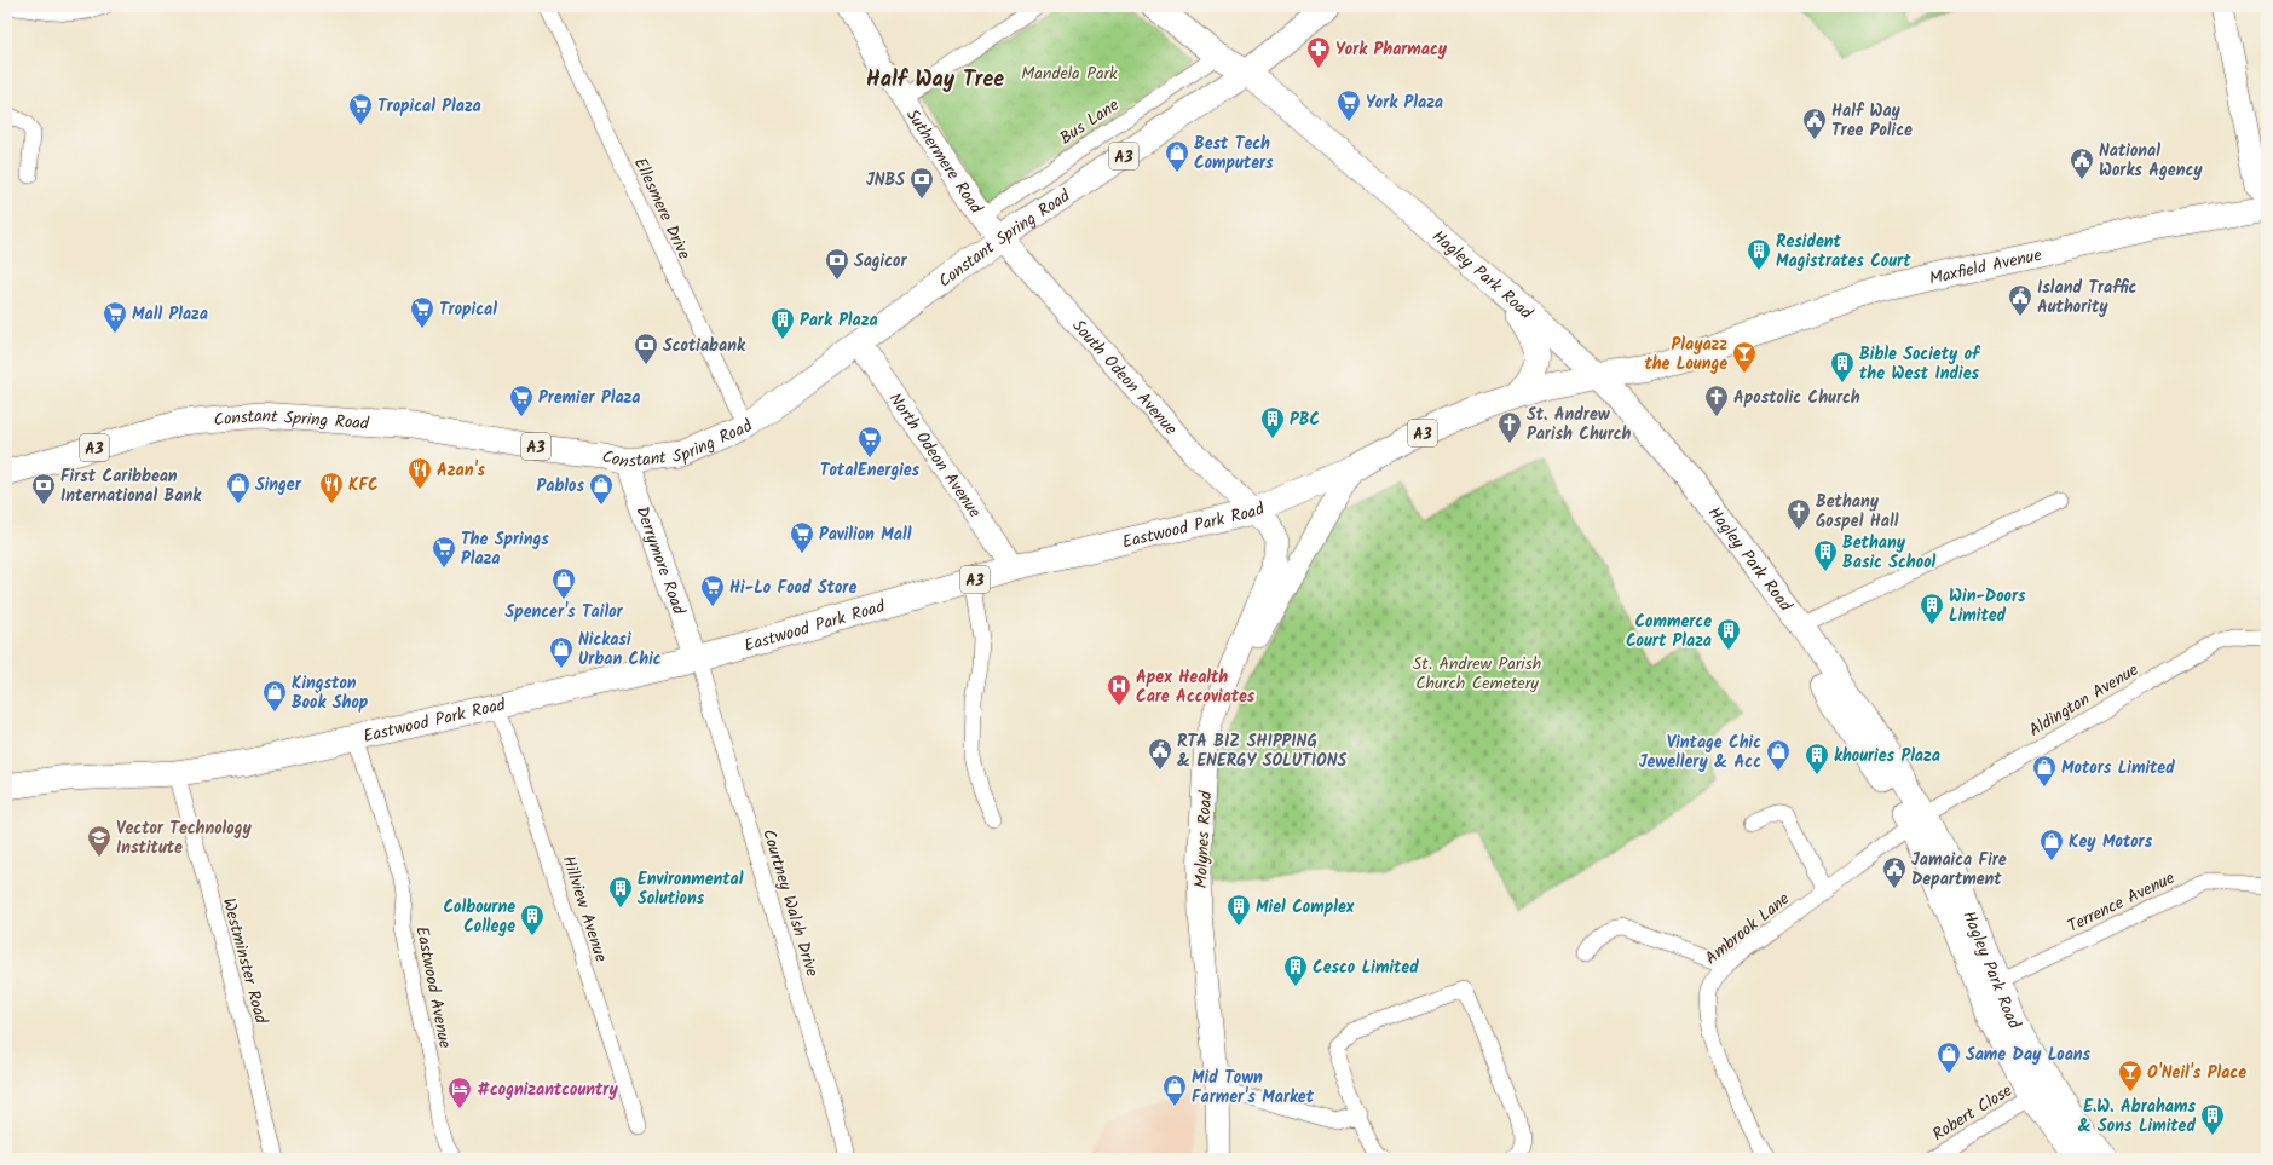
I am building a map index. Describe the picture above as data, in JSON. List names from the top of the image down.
{
  "streets": {
    "main road": [
      "A3",
      "Suthermere Road",
      "Constant Spring Road",
      "Maxfield Avenue",
      "Hagley Park Road",
      "South Odeon Avenue",
      "North Odeon Avenue",
      "Eastwood Park Road",
      "Derrymore Road",
      "Molynes Road"
    ],
    "street": [
      "Bus Lane",
      "Ellesmere Drive",
      "Aldington Avenue",
      "Terrence Avenue",
      "Courtney Walsh Drive",
      "Hillview Avenue",
      "Ambrook Lane",
      "Westminster Road",
      "Eastwood Avenue",
      "Robert Close"
    ]
  },
  "crossings": [
    ["Bus Lane", "Suthermere Road"],
    ["Bus Lane", "Hagley Park Road"],
    ["Suthermere Road", "Constant Spring Road"],
    ["Suthermere Road", "South Odeon Avenue"],
    ["Ellesmere Drive", "Constant Spring Road"],
    ["Constant Spring Road", "Hagley Park Road"],
    ["Constant Spring Road", "South Odeon Avenue"],
    ["Constant Spring Road", "North Odeon Avenue"],
    ["Constant Spring Road", "Derrymore Road"],
    ["Maxfield Avenue", "Hagley Park Road"],
    ["Maxfield Avenue", "Eastwood Park Road"],
    ["Hagley Park Road", "Eastwood Park Road"],
    ["Hagley Park Road", "Aldington Avenue"],
    ["Hagley Park Road", "Terrence Avenue"],
    ["Hagley Park Road", "Ambrook Lane"],
    ["Hagley Park Road", "Robert Close"],
    ["South Odeon Avenue", "Eastwood Park Road"],
    ["South Odeon Avenue", "Molynes Road"],
    ["North Odeon Avenue", "Eastwood Park Road"],
    ["Eastwood Park Road", "Derrymore Road"],
    ["Eastwood Park Road", "Molynes Road"],
    ["Eastwood Park Road", "Courtney Walsh Drive"],
    ["Eastwood Park Road", "Hillview Avenue"],
    ["Eastwood Park Road", "Westminster Road"],
    ["Eastwood Park Road", "Eastwood Avenue"],
    ["Derrymore Road", "Courtney Walsh Drive"],
    ["Aldington Avenue", "Ambrook Lane"]
  ],
  "districts": ["Half Way Tree"],
  "parks": ["Mandela Park", "St. Andrew Parish Church Cemetery"],
  "places": {
    "pharmacy": ["York Pharmacy"],
    "supermarket": [
      "York Plaza",
      "Tropical Plaza",
      "Tropical",
      "Mall Plaza",
      "Premier Plaza",
      "TotalEnergies",
      "Pavilion Mall",
      "The Springs Plaza",
      "Hi-Lo Food Store"
    ],
    "public building": [
      "Half Way Tree Police",
      "National Works Agency",
      "Island Traffic Authority",
      "RTA BIZ SHIPPING & ENERGY SOLUTIONS",
      "Jamaica Fire Department"
    ],
    "shop": [
      "Best Tech Computers",
      "Singer",
      "Pablos",
      "Spencer's Tailor",
      "Nickasi Urban Chic",
      "Kingston Book Shop",
      "Vintage Chic Jewellery & Acc",
      "Motors Limited",
      "Key Motors",
      "Same Day Loans",
      "Mid Town Farmer's Market"
    ],
    "bank": [
      "JNBS",
      "Sagicor",
      "Scotiabank",
      "First Caribbean International Bank"
    ],
    "building": [
      "Resident Magistrates Court",
      "Park Plaza",
      "Bible Society of the West Indies",
      "PBC",
      "Bethany Basic School",
      "Win-Doors Limited",
      "Commerce Court Plaza",
      "khouries Plaza",
      "Environmental Solutions",
      "Miel Complex",
      "Colbourne College",
      "Cesco Limited",
      "E.W. Abrahams & Sons Limited"
    ],
    "bar": ["Playazz the Lounge", "O'Neil's Place"],
    "church": ["Apostolic Church", "St. Andrew Parish Church", "Bethany Gospel Hall"],
    "restaurant": ["Azan's", "KFC"],
    "hospital": ["Apex Health Care Accoviates"],
    "school or university": ["Vector Technology Institute"],
    "hotel": ["#cognizantcountry"]
  }
}
